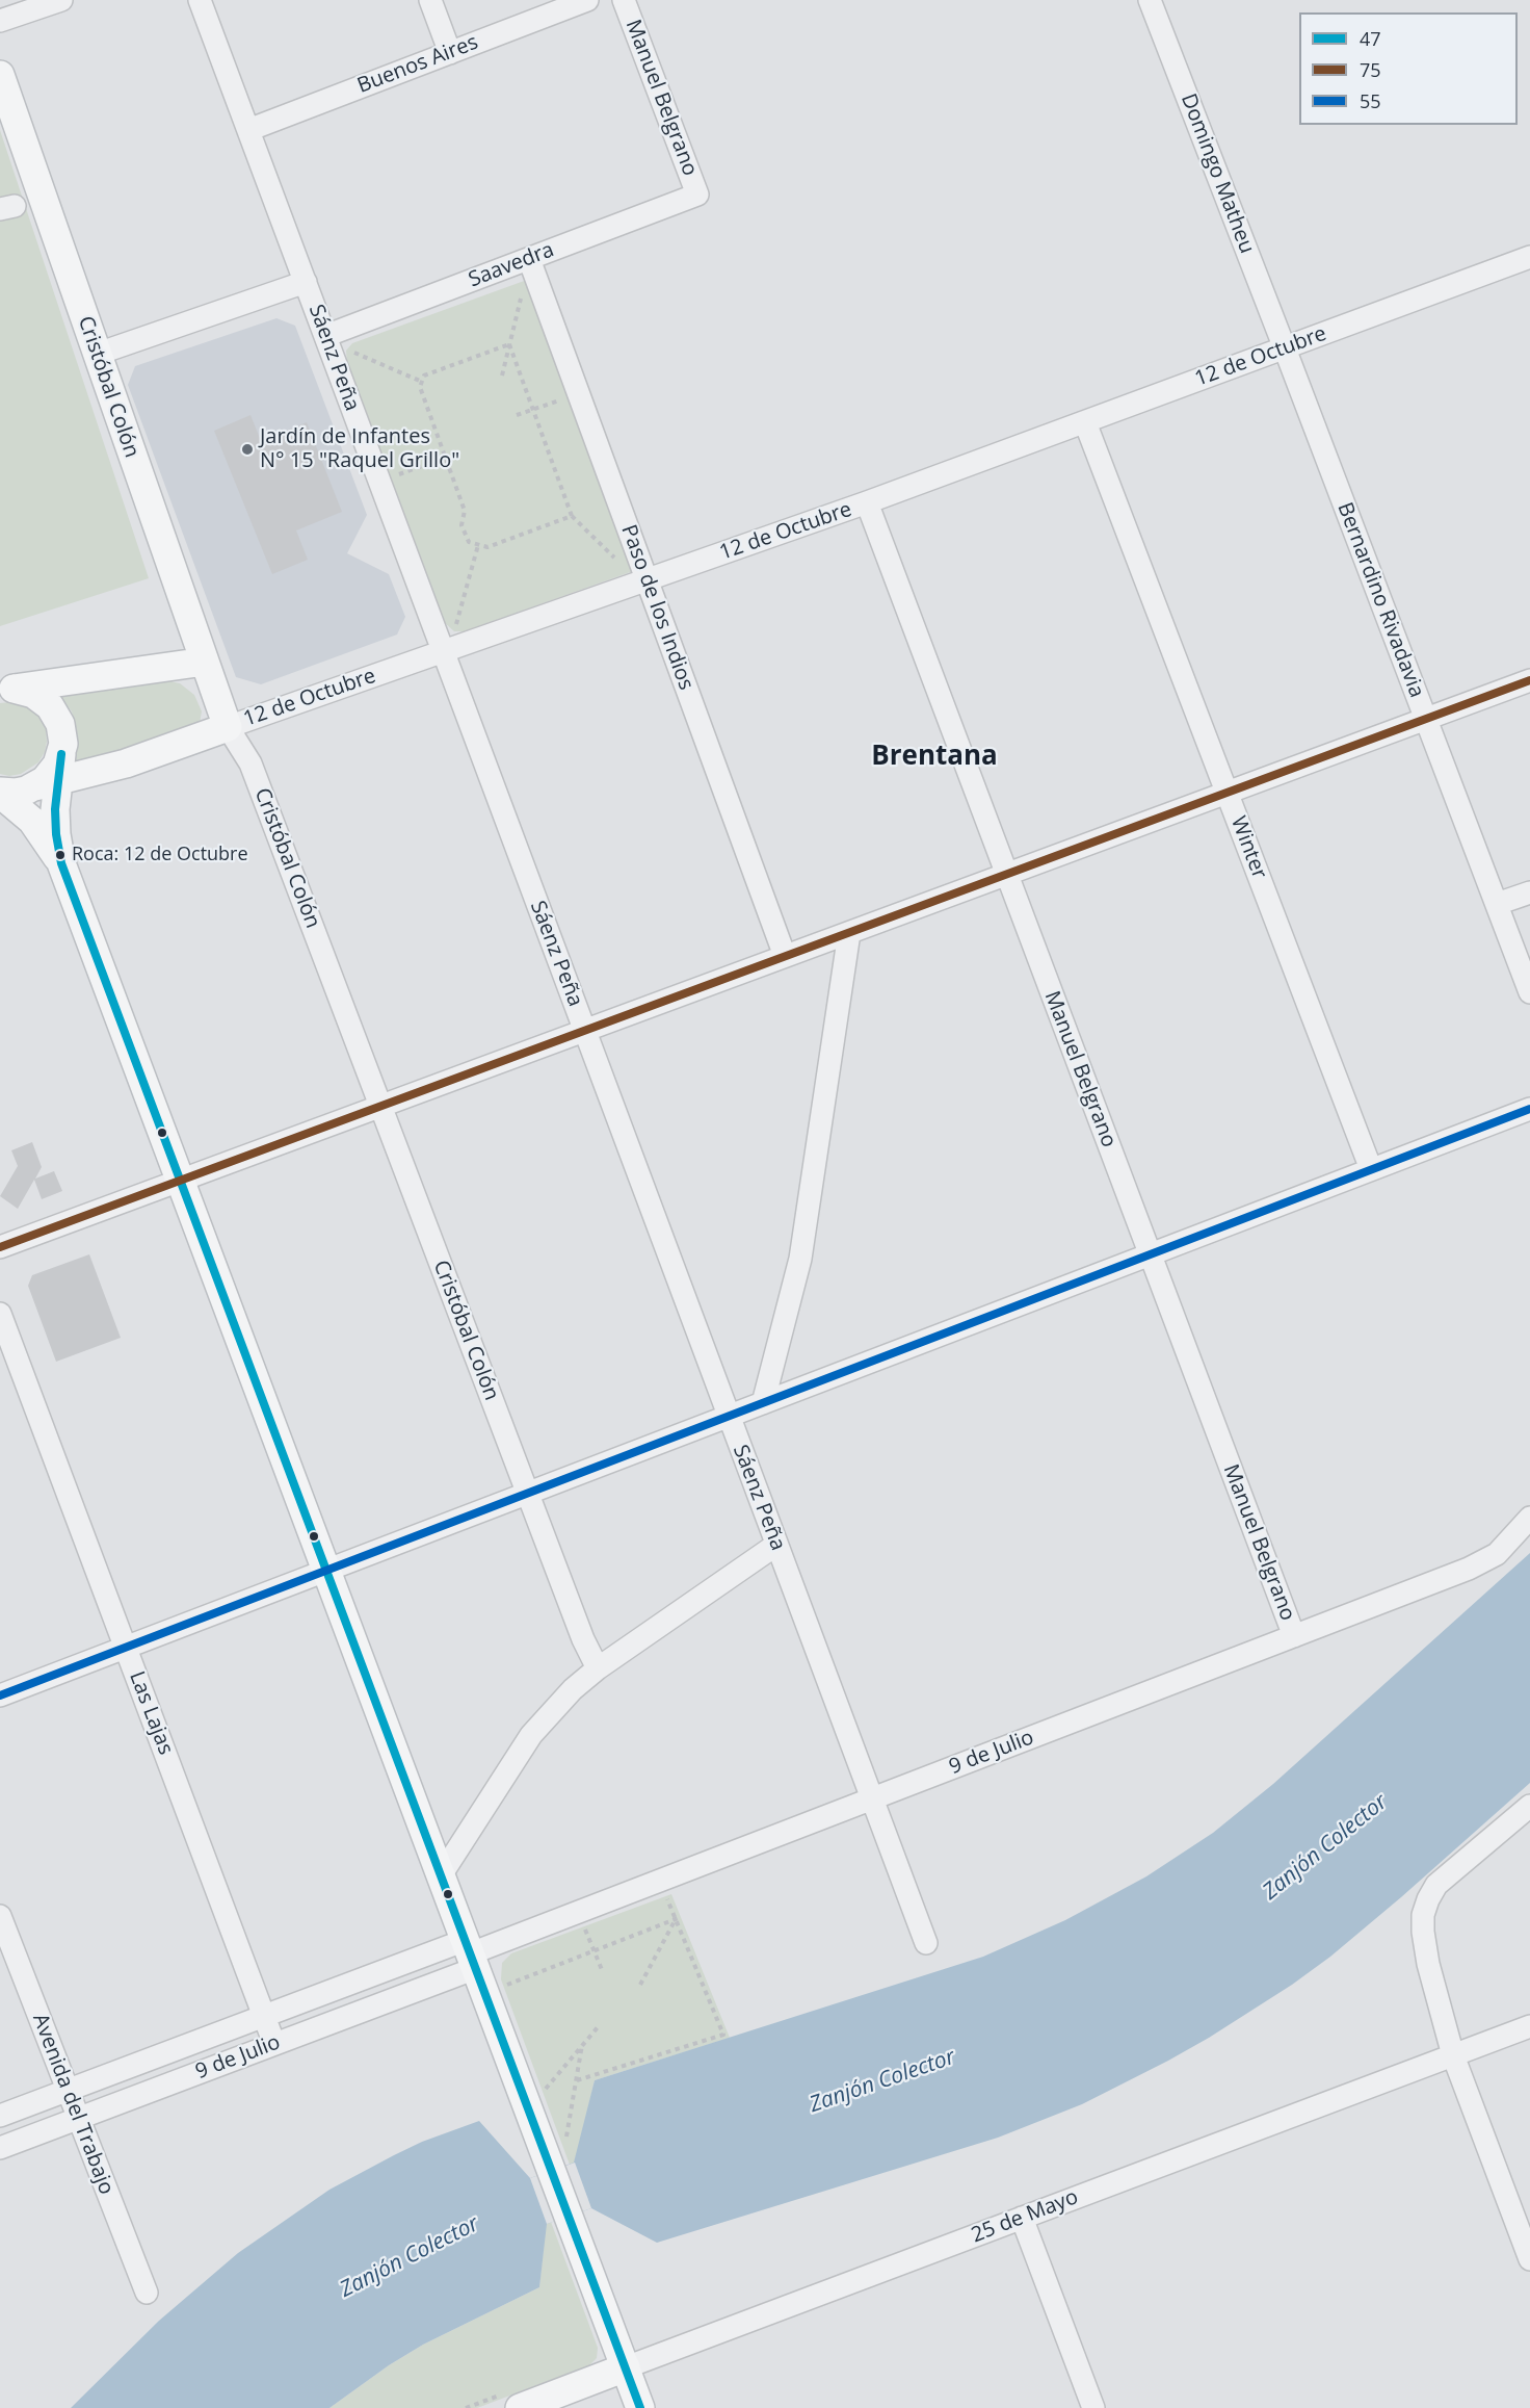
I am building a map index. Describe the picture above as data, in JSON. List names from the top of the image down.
{
  "streets": {
    "main road": ["12 de Octubre", "Cristóbal Colón", "25 de Mayo"],
    "street": [
      "Buenos Aires",
      "Manuel Belgrano",
      "Domingo Matheu",
      "Saavedra",
      "Sáenz Peña",
      "Bernardino Rivadavia",
      "Paso de los Indios",
      "Winter",
      "Las Lajas",
      "9 de Julio",
      "Avenida del Trabajo"
    ]
  },
  "crossings": [
    ["Buenos Aires", "Sáenz Peña"],
    ["Manuel Belgrano", "Saavedra"],
    ["Manuel Belgrano", "12 de Octubre"],
    ["Manuel Belgrano", "9 de Julio"],
    ["Domingo Matheu", "12 de Octubre"],
    ["Domingo Matheu", "Bernardino Rivadavia"],
    ["Saavedra", "Sáenz Peña"],
    ["Saavedra", "Paso de los Indios"],
    ["12 de Octubre", "Sáenz Peña"],
    ["12 de Octubre", "Cristóbal Colón"],
    ["12 de Octubre", "Bernardino Rivadavia"],
    ["12 de Octubre", "Paso de los Indios"],
    ["12 de Octubre", "Winter"],
    ["Sáenz Peña", "9 de Julio"],
    ["Las Lajas", "9 de Julio"],
    ["9 de Julio", "Avenida del Trabajo"]
  ],
  "districts": ["Brentana"],
  "water": ["Zanjón Colector"],
  "places": ["Jardín de Infantes N° 15 \"Raquel Grillo\"", "Roca: 12 de Octubre"],
  "lines": ["transit line 75", "transit line 47", "transit line 55"],
  "legend": ["47", "75", "55"]
}
